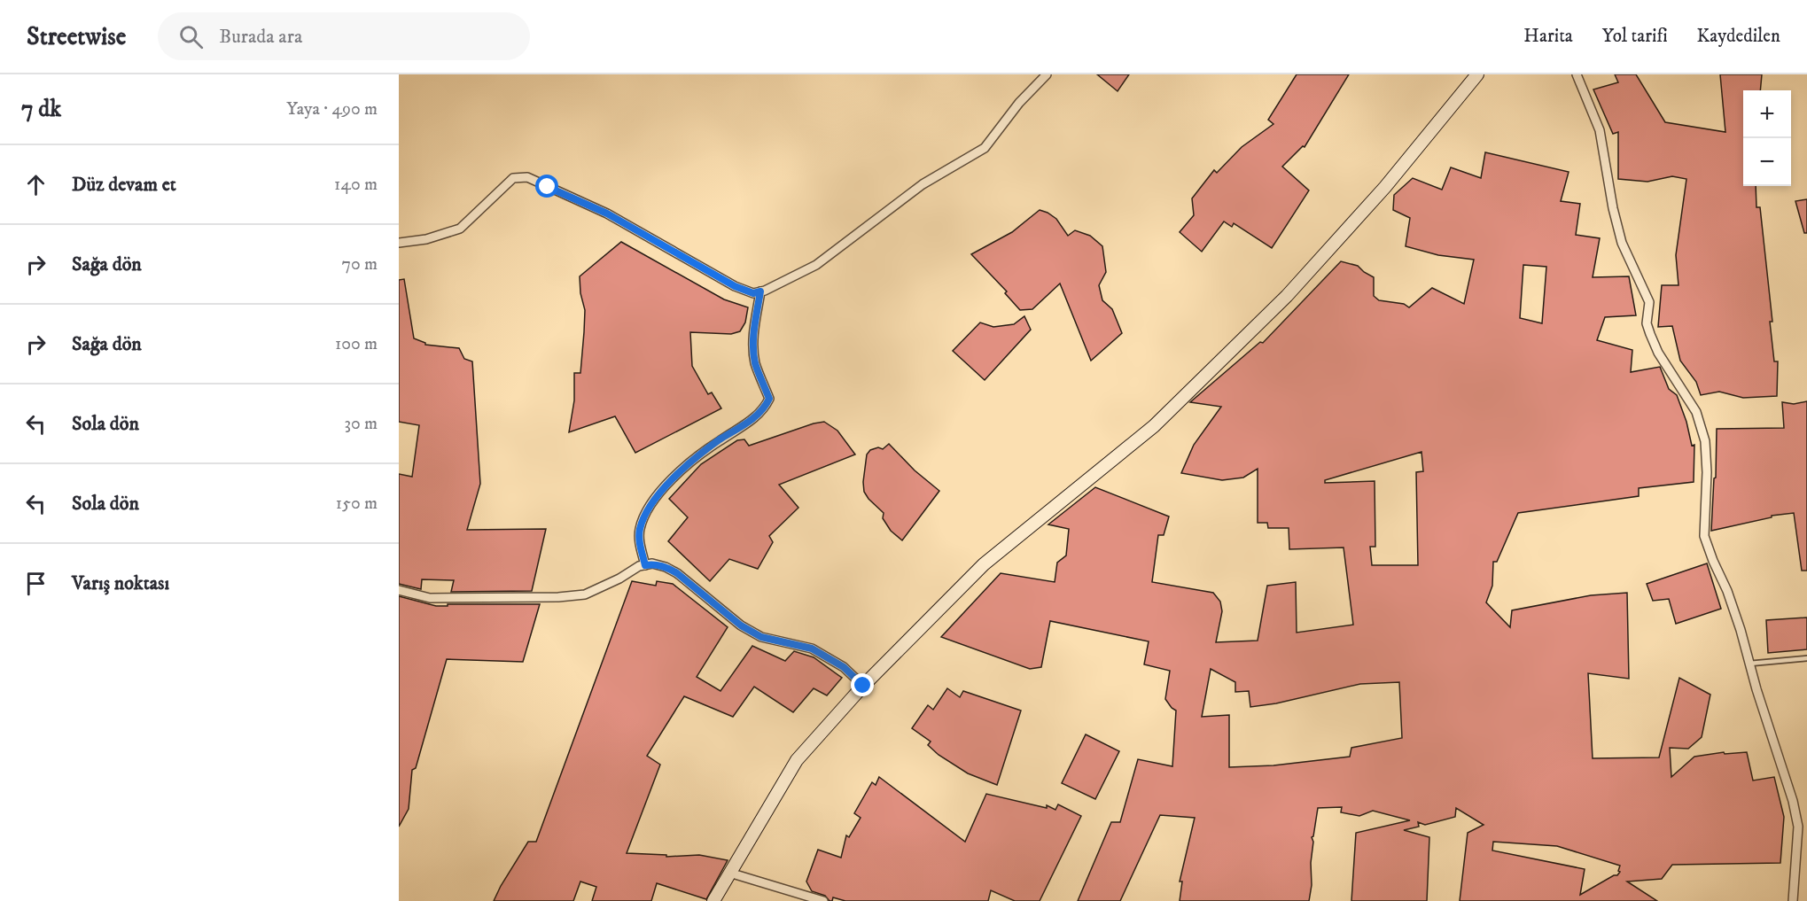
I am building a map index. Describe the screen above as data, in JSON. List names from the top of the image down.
{
  "page": {
    "header": "Streetwise",
    "search": "Burada ara",
    "nav": ["Harita", "Yol tarifi", "Kaydedilen"],
    "heading": ["7 dk", "Yaya · 490 m"],
    "map_buttons": ["+", "−"],
    "list": [
      ["Düz devam et", "140 m"],
      ["Sağa dön", "70 m"],
      ["Sağa dön", "100 m"],
      ["Sola dön", "30 m"],
      ["Sola dön", "150 m"],
      "Varış noktası"
    ]
  }
}
